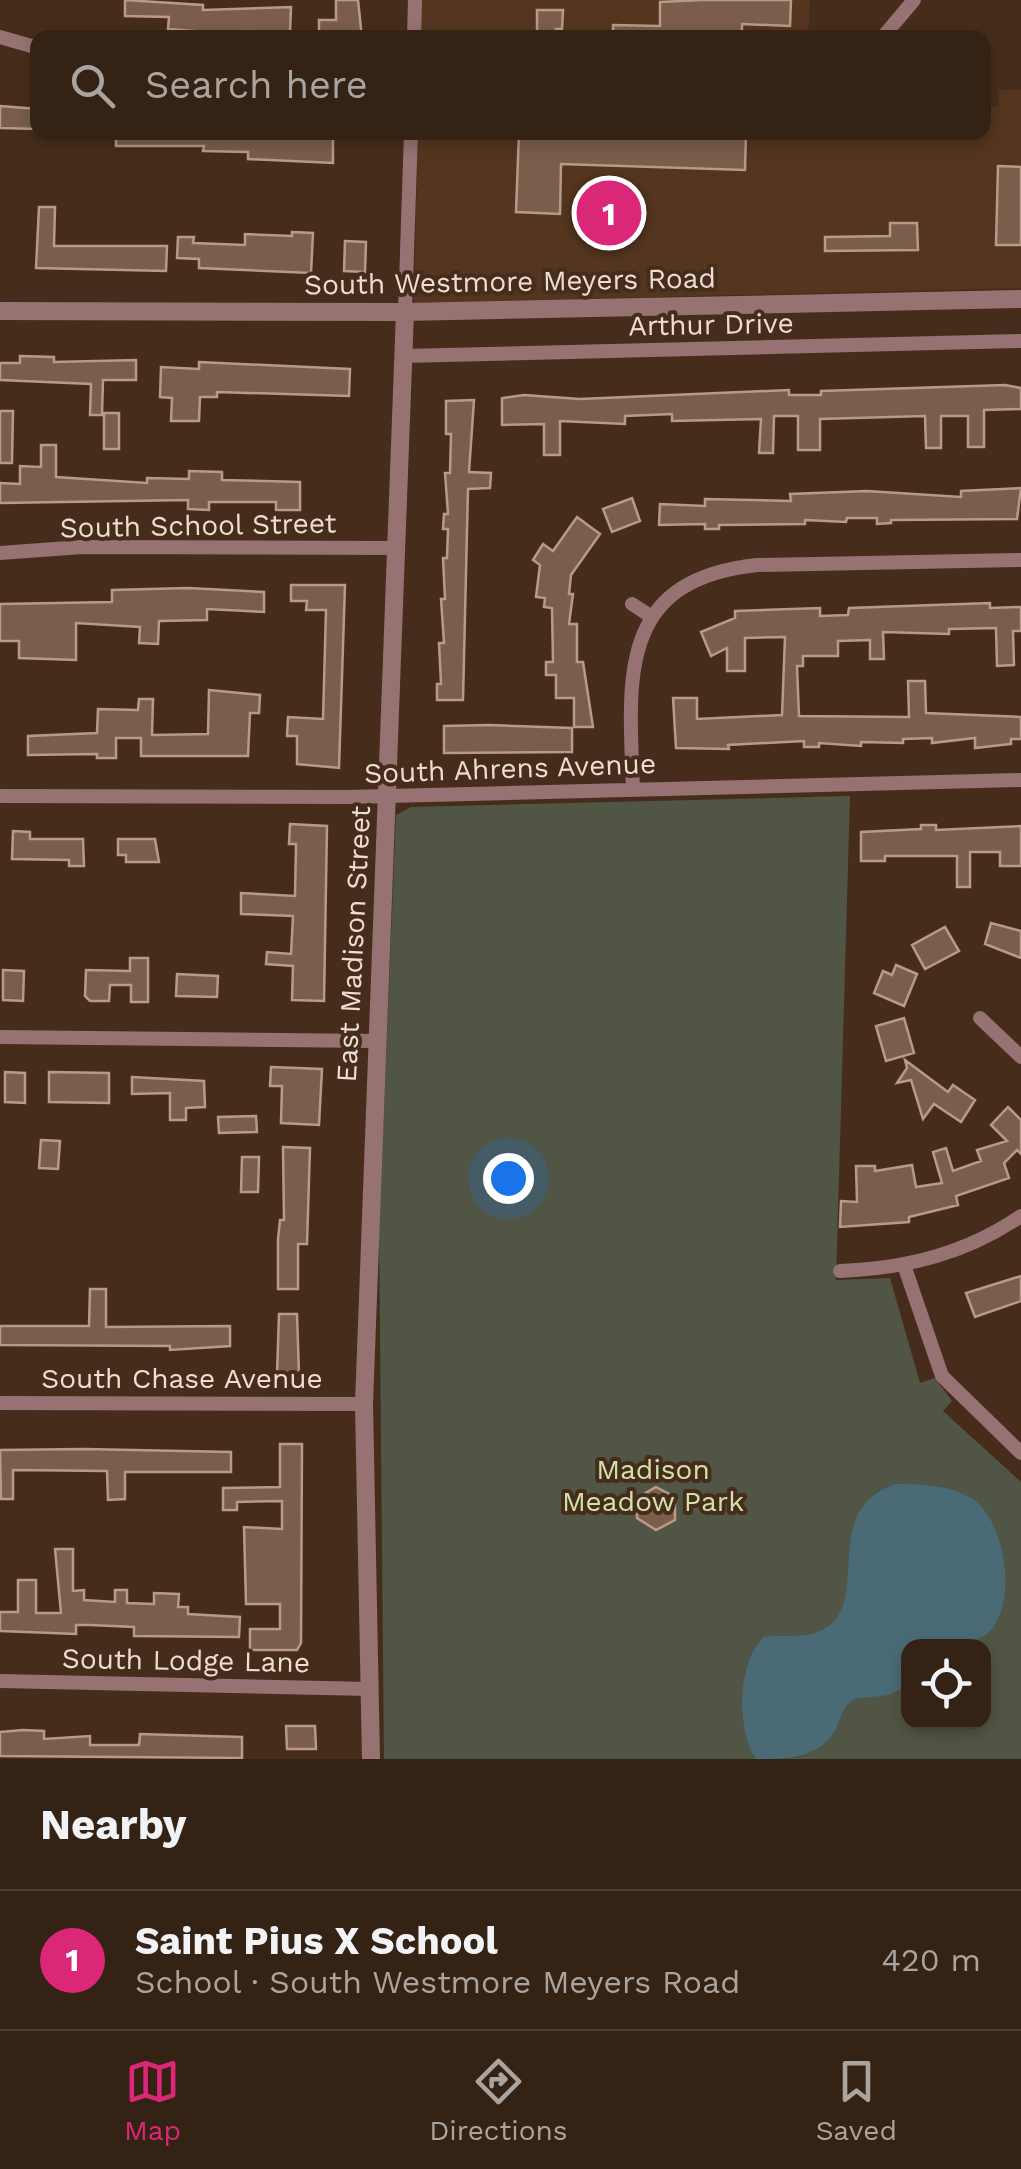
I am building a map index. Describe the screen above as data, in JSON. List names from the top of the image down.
{
  "streets": {
    "street": [
      "South Westmore Meyers Road",
      "Arthur Drive",
      "South School Street",
      "South Ahrens Avenue",
      "East Madison Street",
      "South Chase Avenue",
      "South Lodge Lane"
    ]
  },
  "crossings": [
    ["South Westmore Meyers Road", "East Madison Street"],
    ["Arthur Drive", "East Madison Street"],
    ["South School Street", "East Madison Street"],
    ["South Ahrens Avenue", "East Madison Street"],
    ["East Madison Street", "South Chase Avenue"],
    ["East Madison Street", "South Lodge Lane"]
  ],
  "parks": ["Madison Meadow Park"],
  "page": {
    "search": "Search here",
    "pins": "1",
    "heading": "Nearby",
    "list": [
      {
        "mark": "1",
        "name": "Saint Pius X School",
        "note": "School · South Westmore Meyers Road",
        "value": "420 m"
      }
    ],
    "nav": ["Map", "Directions", "Saved"]
  }
}
